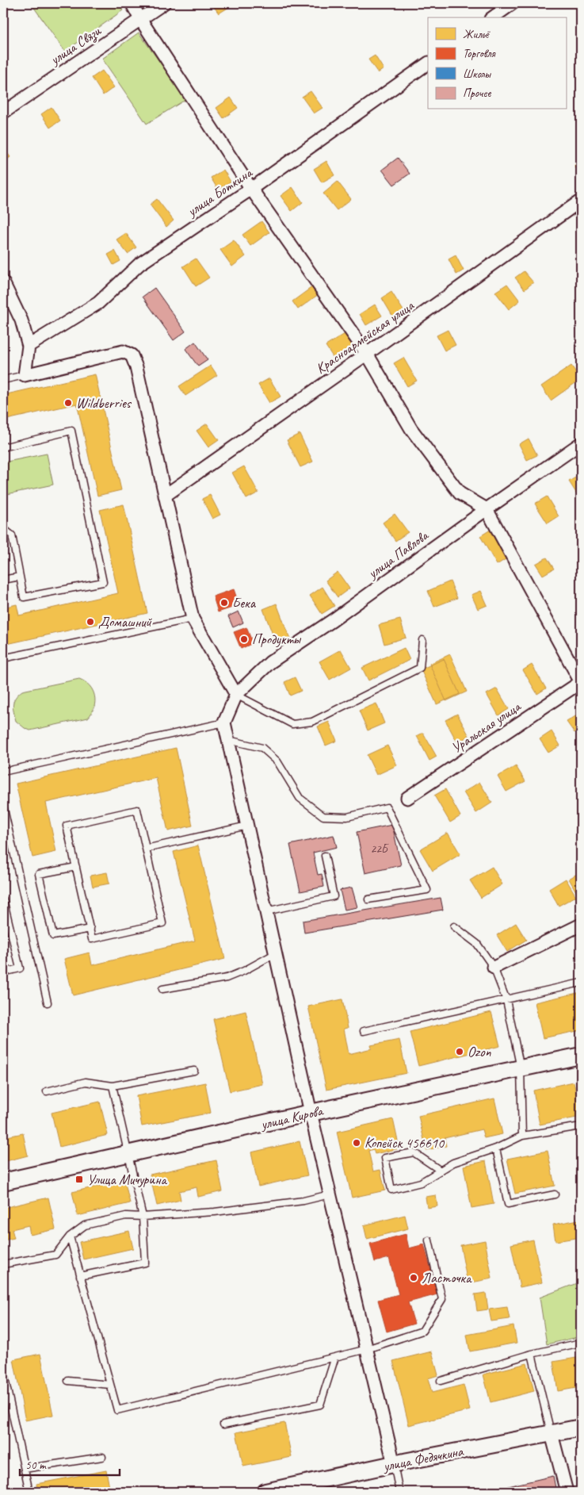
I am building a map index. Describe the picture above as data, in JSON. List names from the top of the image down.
{
  "streets": {
    "main road": ["улица Кирова", "улица Федячкина"],
    "street": [
      "улица Связи",
      "улица Боткина",
      "Красноармейская улица",
      "улица Павлова",
      "Уральская улица"
    ]
  },
  "places": {
    "other": [
      "Wildberries",
      "Бека",
      "Домашний",
      "Продукты",
      "Ozon",
      "Копейск 456610",
      "Ласточка"
    ],
    "transit": ["Улица Мичурина"]
  },
  "house_numbers": ["22Б"],
  "legend": [
    "Жильё",
    "Торговля",
    "Школы",
    "Прочее"
  ],
  "scale_bar": "50 m"
}
